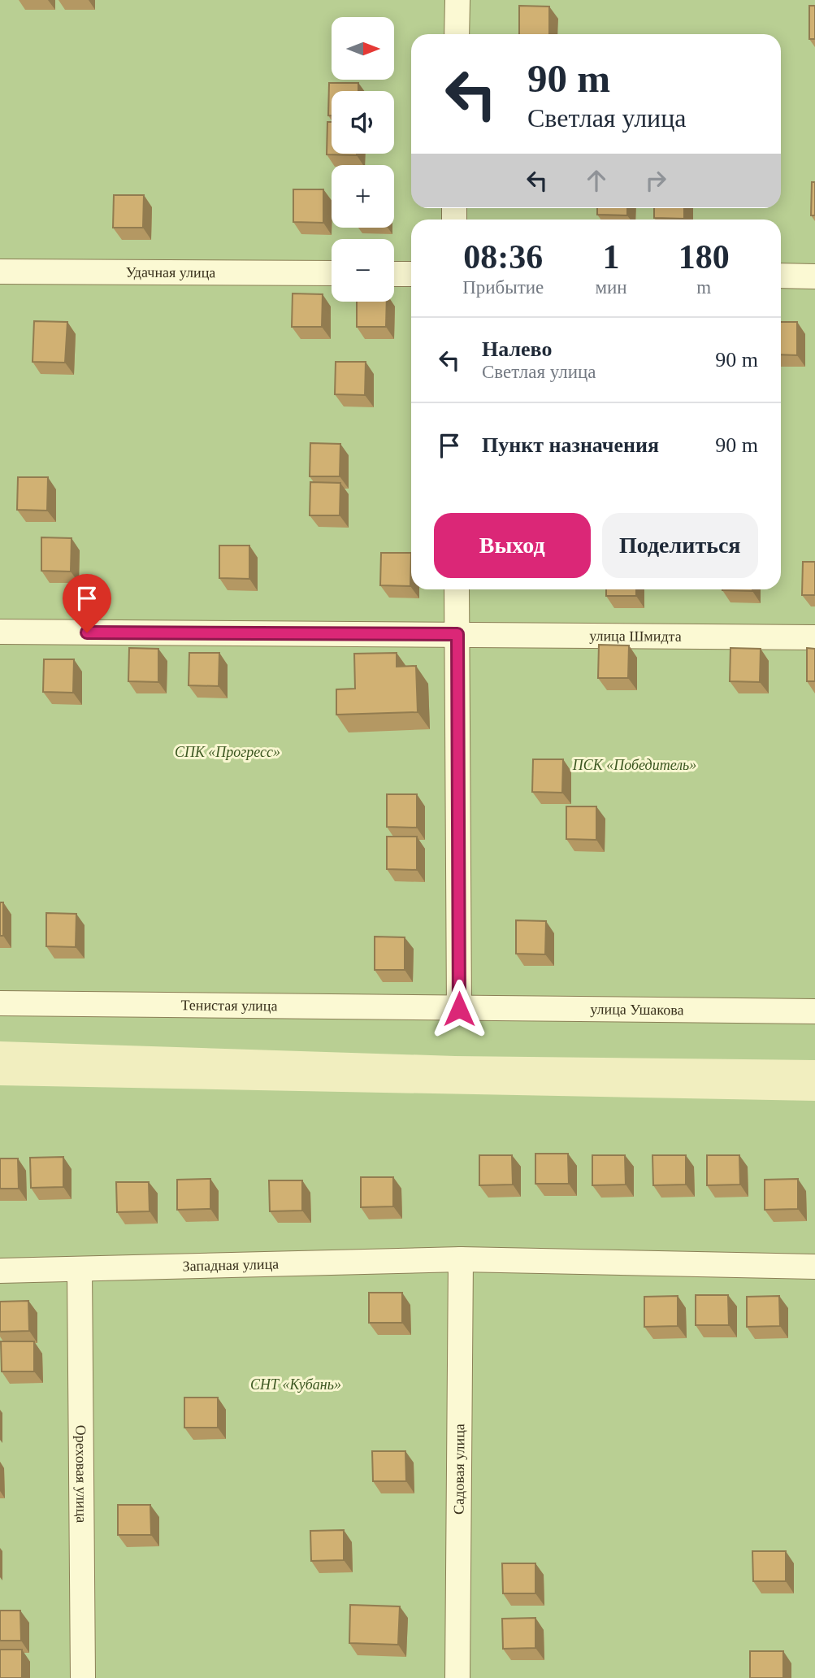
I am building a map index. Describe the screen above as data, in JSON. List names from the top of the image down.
{
  "streets": {
    "street": [
      "Удачная улица",
      "улица Шмидта",
      "Тенистая улица",
      "улица Ушакова",
      "Западная улица",
      "Садовая улица",
      "Ореховая улица"
    ]
  },
  "crossings": [
    ["Тенистая улица", "улица Ушакова"],
    ["Западная улица", "Садовая улица"],
    ["Западная улица", "Ореховая улица"]
  ],
  "parks": ["СПК «Прогресс»", "ПСК «Победитель»", "СНТ «Кубань»"],
  "north": "right",
  "page": {
    "map_buttons": ["+", "−"],
    "turn": ["90 m", "Светлая улица"],
    "eta": [
      "08:36",
      "Прибытие",
      "1",
      "мин",
      "180",
      "m"
    ],
    "list": [
      {
        "name": "Налево",
        "note": "Светлая улица",
        "value": "90 m"
      },
      {
        "name": "Пункт назначения",
        "value": "90 m"
      }
    ],
    "buttons": ["Выход", "Поделиться"]
  }
}
